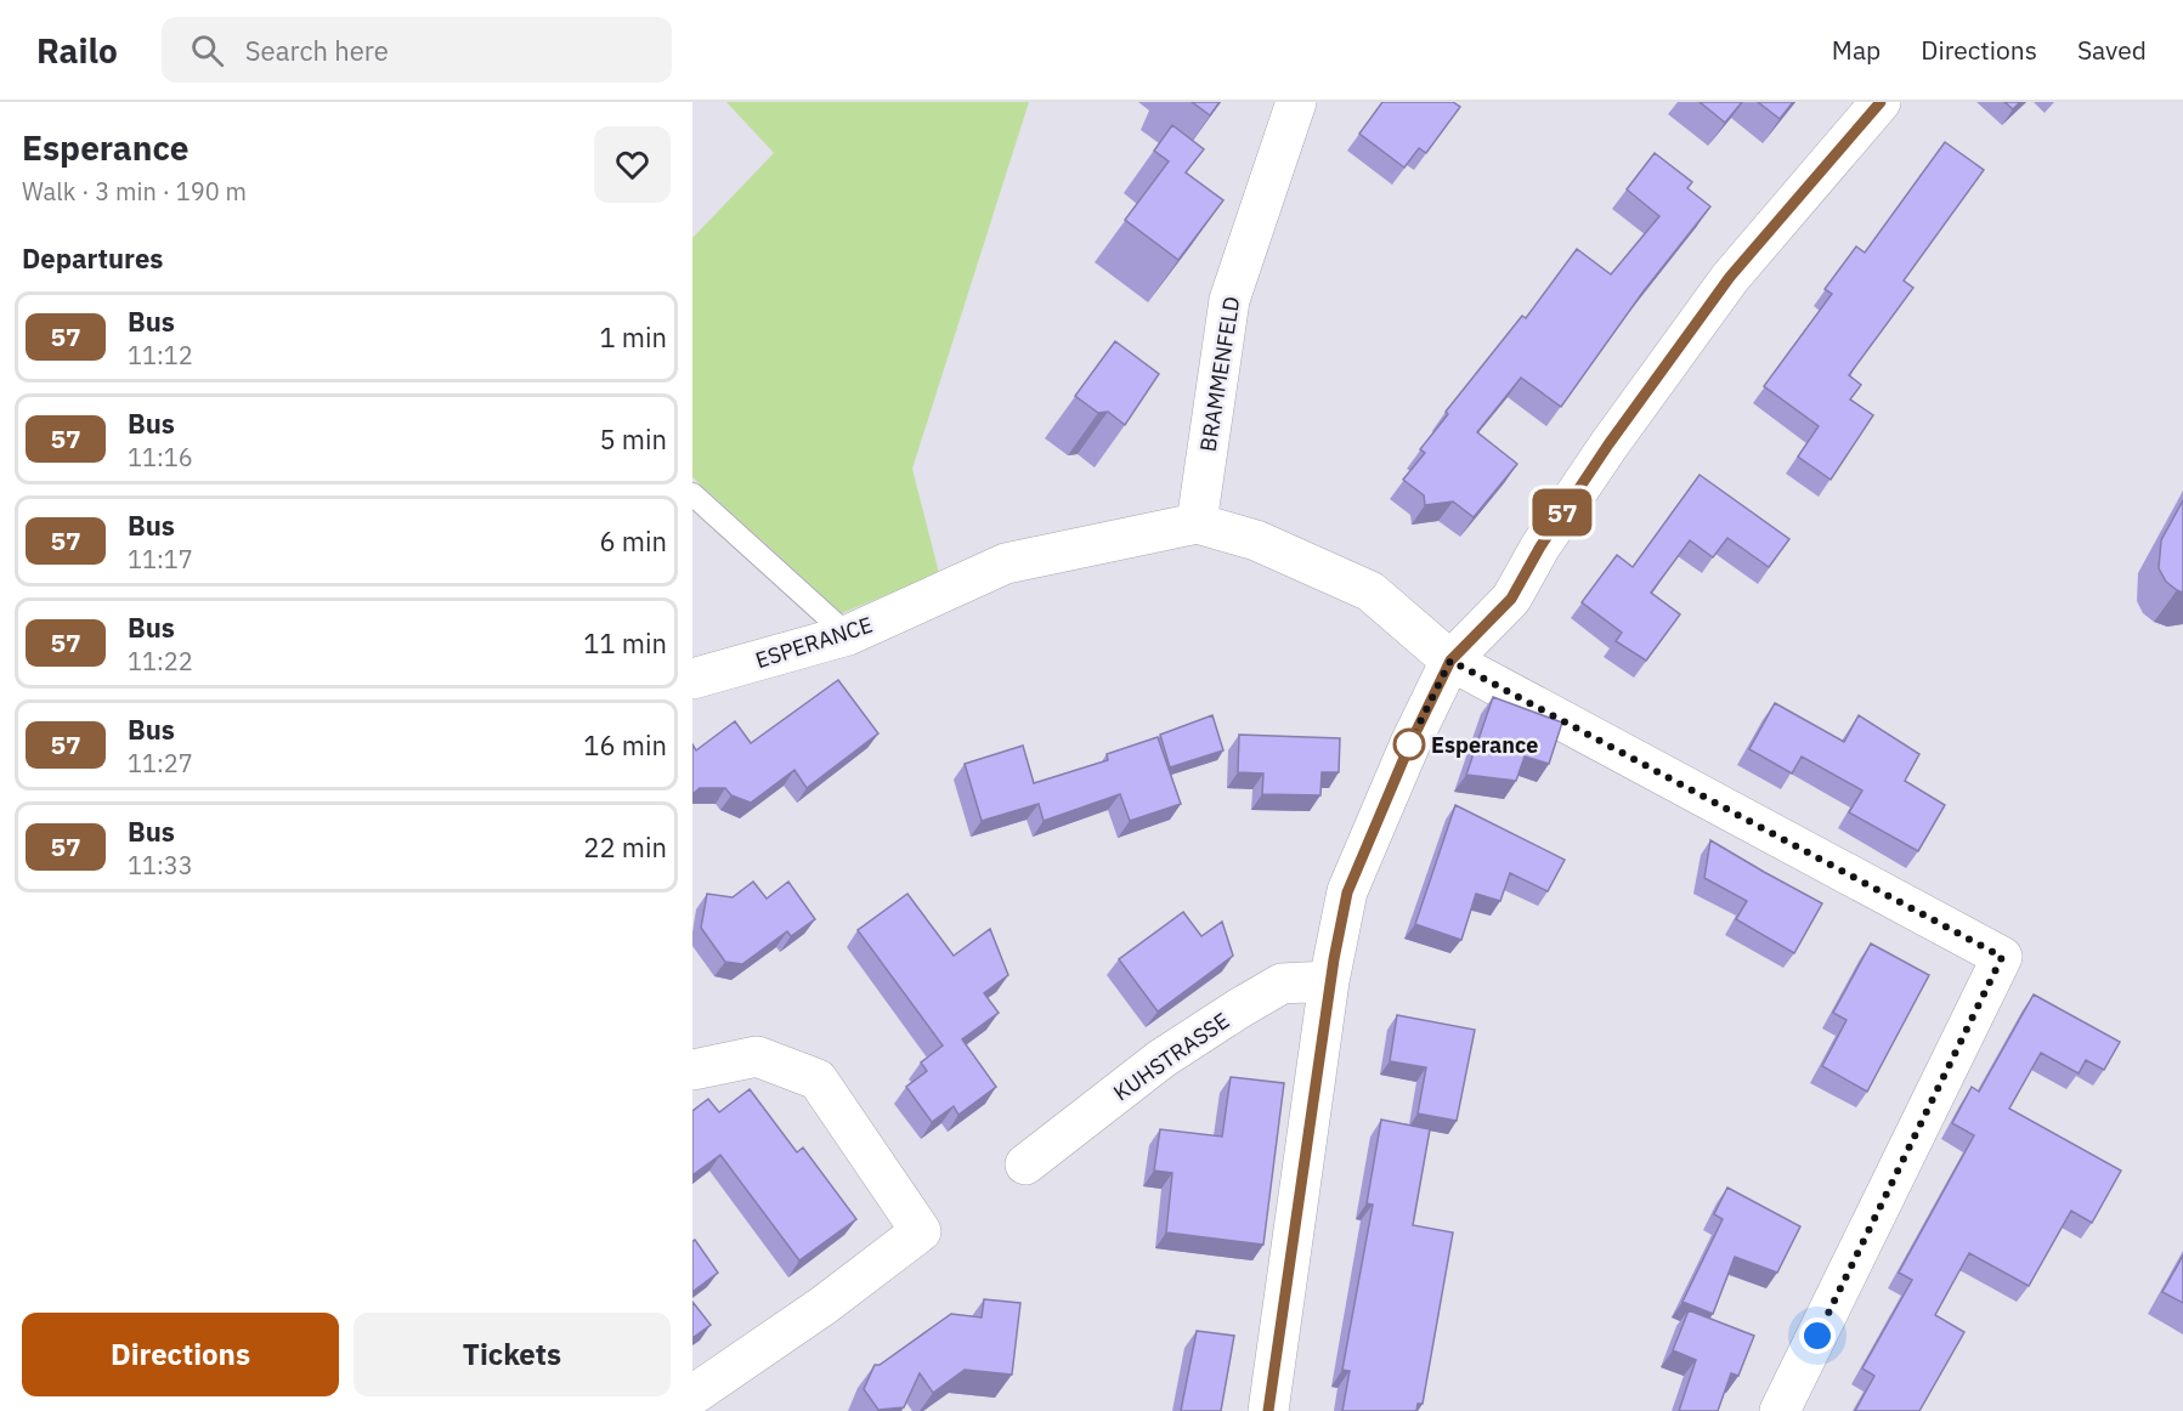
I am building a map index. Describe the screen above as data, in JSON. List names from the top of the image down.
{
  "streets": {
    "street": ["BRAMMENFELD", "ESPERANCE", "KUHSTRASSE"]
  },
  "crossings": [
    ["BRAMMENFELD", "ESPERANCE"]
  ],
  "places": ["Esperance"],
  "lines": ["bus line 57"],
  "page": {
    "header": "Railo",
    "search": "Search here",
    "nav": ["Map", "Directions", "Saved"],
    "heading": [
      ["Esperance", "Walk · 3 min · 190 m"],
      "Departures"
    ],
    "on_map": "57",
    "list": [
      {
        "mark": "57",
        "name": "Bus",
        "note": "11:12",
        "value": "1 min"
      },
      {
        "mark": "57",
        "name": "Bus",
        "note": "11:16",
        "value": "5 min"
      },
      {
        "mark": "57",
        "name": "Bus",
        "note": "11:17",
        "value": "6 min"
      },
      {
        "mark": "57",
        "name": "Bus",
        "note": "11:22",
        "value": "11 min"
      },
      {
        "mark": "57",
        "name": "Bus",
        "note": "11:27",
        "value": "16 min"
      },
      {
        "mark": "57",
        "name": "Bus",
        "note": "11:33",
        "value": "22 min"
      }
    ],
    "buttons": ["Directions", "Tickets"]
  }
}
